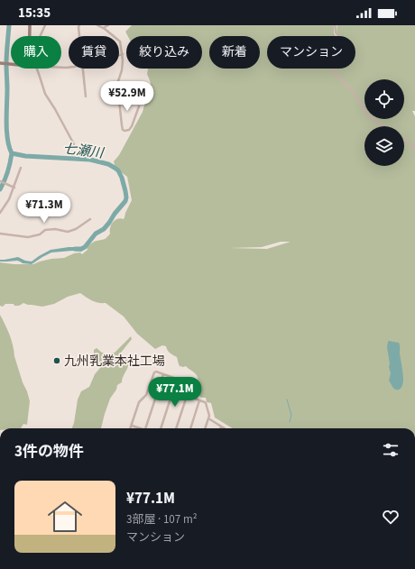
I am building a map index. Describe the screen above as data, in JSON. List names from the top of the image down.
{
  "water": ["七瀬川"],
  "places": ["九州乳業本社工場"],
  "page": {
    "status": "15:35",
    "chip": [
      "購入",
      "賃貸",
      "絞り込み",
      "新着",
      "マンション"
    ],
    "price": ["¥52.9M", "¥71.3M", "¥77.1M"],
    "heading": "3件の物件",
    "list": [
      {
        "name": "¥77.1M",
        "note": "3部屋 · 107 m² · マンション"
      }
    ]
  }
}
